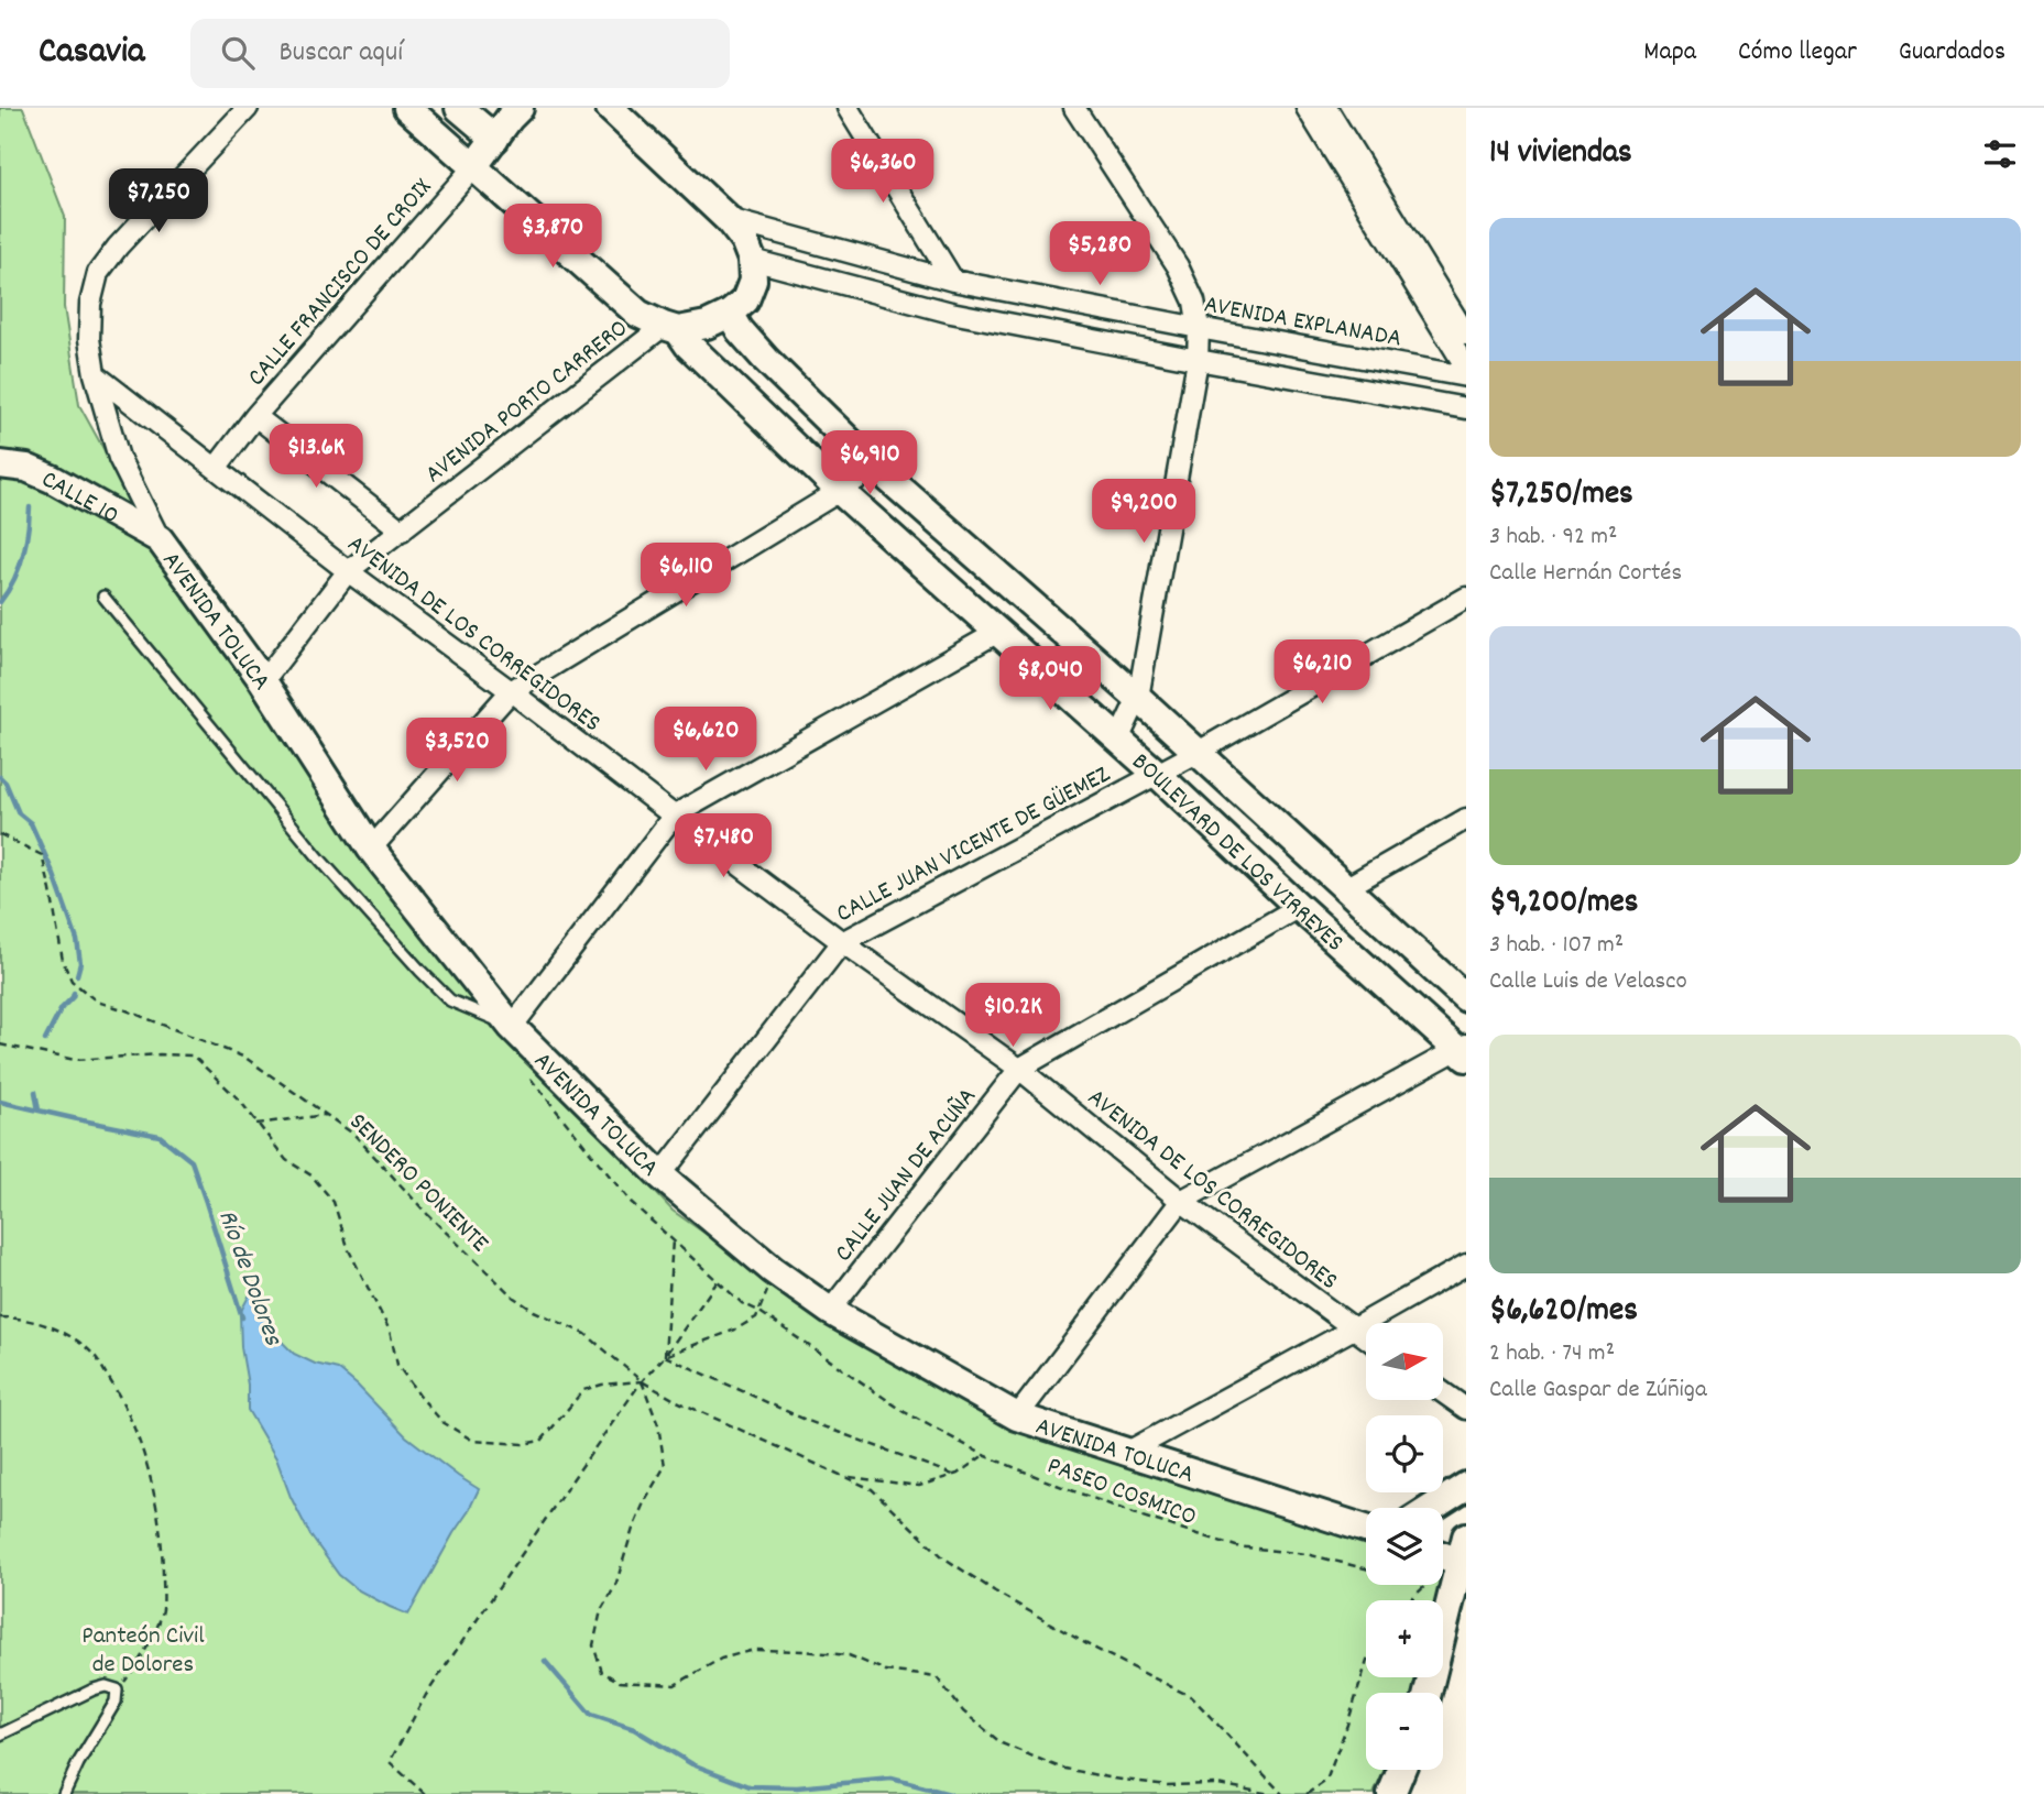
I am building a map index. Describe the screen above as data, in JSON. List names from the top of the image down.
{
  "streets": {
    "street": [
      "CALLE FRANCISCO DE CROIX",
      "AVENIDA EXPLANADA",
      "AVENIDA PORTO CARRERO",
      "CALLE 10",
      "AVENIDA TOLUCA",
      "AVENIDA DE LOS CORREGIDORES",
      "CALLE JUAN VICENTE DE GÜEMEZ",
      "BOULEVARD DE LOS VIRREYES",
      "CALLE JUAN DE ACUÑA"
    ],
    "path": ["SENDERO PONIENTE", "PASEO COSMICO"]
  },
  "crossings": [
    ["CALLE FRANCISCO DE CROIX", "AVENIDA DE LOS CORREGIDORES"],
    ["CALLE FRANCISCO DE CROIX", "BOULEVARD DE LOS VIRREYES"],
    ["AVENIDA PORTO CARRERO", "AVENIDA TOLUCA"],
    ["AVENIDA PORTO CARRERO", "AVENIDA DE LOS CORREGIDORES"],
    ["AVENIDA PORTO CARRERO", "BOULEVARD DE LOS VIRREYES"],
    ["CALLE 10", "AVENIDA TOLUCA"],
    ["AVENIDA TOLUCA", "AVENIDA DE LOS CORREGIDORES"],
    ["AVENIDA TOLUCA", "CALLE JUAN VICENTE DE GÜEMEZ"],
    ["AVENIDA TOLUCA", "CALLE JUAN DE ACUÑA"],
    ["AVENIDA DE LOS CORREGIDORES", "CALLE JUAN VICENTE DE GÜEMEZ"],
    ["AVENIDA DE LOS CORREGIDORES", "CALLE JUAN DE ACUÑA"],
    ["CALLE JUAN VICENTE DE GÜEMEZ", "BOULEVARD DE LOS VIRREYES"],
    ["BOULEVARD DE LOS VIRREYES", "CALLE JUAN DE ACUÑA"]
  ],
  "water": ["Río de Dolores"],
  "parks": ["Panteón Civil de Dolores"],
  "north": "right",
  "page": {
    "header": "Casavia",
    "search": "Buscar aquí",
    "nav": ["Mapa", "Cómo llegar", "Guardados"],
    "heading": "14 viviendas",
    "price": [
      "$6,360",
      "$7,250",
      "$3,870",
      "$5,280",
      "$13.6K",
      "$6,910",
      "$9,200",
      "$6,110",
      "$6,210",
      "$8,040",
      "$6,620",
      "$3,520",
      "$7,480",
      "$10.2K"
    ],
    "list": [
      {
        "name": "$7,250/mes",
        "note": "3 hab. · 92 m² · Calle Hernán Cortés"
      },
      {
        "name": "$9,200/mes",
        "note": "3 hab. · 107 m² · Calle Luis de Velasco"
      },
      {
        "name": "$6,620/mes",
        "note": "2 hab. · 74 m² · Calle Gaspar de Zúñiga"
      }
    ],
    "map_buttons": ["+", "−"]
  }
}
